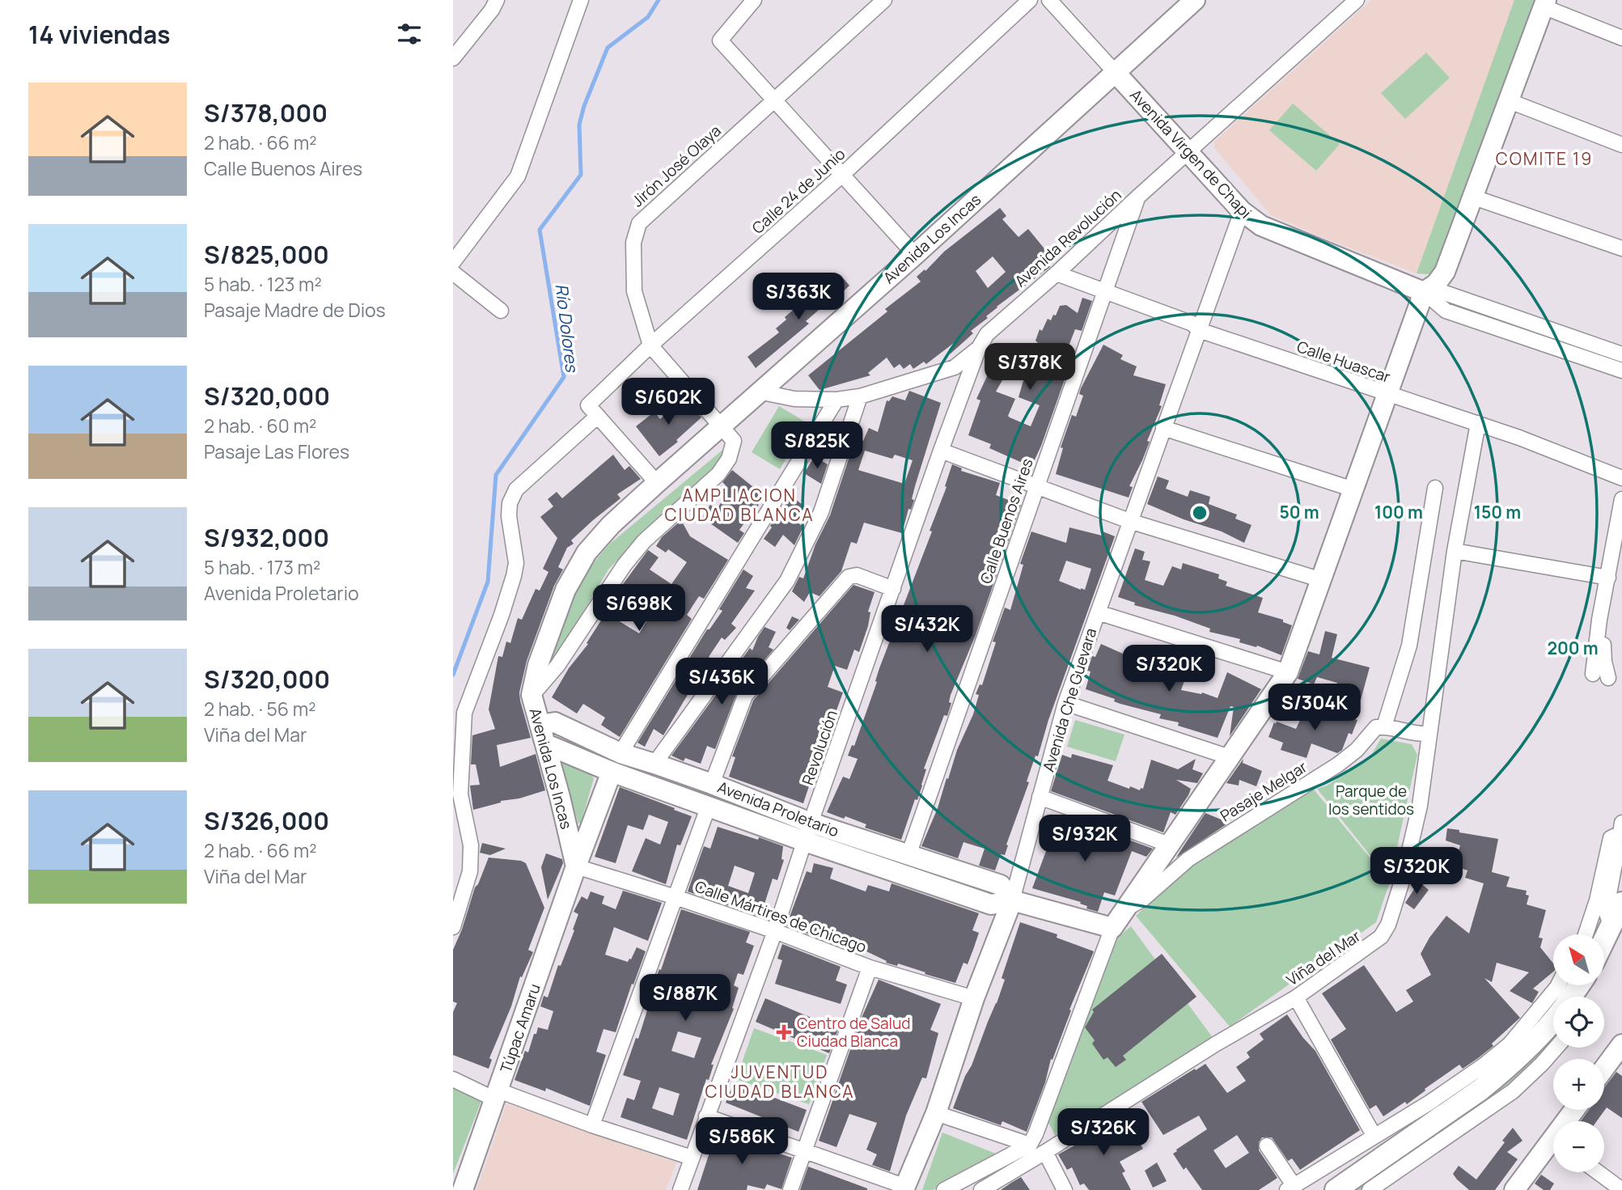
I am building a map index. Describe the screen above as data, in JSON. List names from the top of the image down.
{
  "streets": {
    "street": [
      "Avenida Virgen de Chapi",
      "Jirón José Olaya",
      "Calle 24 de Junio",
      "Avenida Revolución",
      "Avenida Los Incas",
      "Calle Huascar",
      "Calle Buenos Aires",
      "Avenida Che Guevara",
      "Revolución",
      "Pasaje Melgar",
      "Avenida Proletario",
      "Calle Mártires de Chicago",
      "Viña del Mar",
      "Túpac Amaru"
    ]
  },
  "crossings": [
    ["Avenida Virgen de Chapi", "Avenida Revolución"],
    ["Avenida Virgen de Chapi", "Avenida Los Incas"],
    ["Avenida Virgen de Chapi", "Avenida Che Guevara"],
    ["Jirón José Olaya", "Calle 24 de Junio"],
    ["Jirón José Olaya", "Avenida Los Incas"],
    ["Avenida Revolución", "Avenida Los Incas"],
    ["Avenida Revolución", "Calle Huascar"],
    ["Avenida Revolución", "Calle Buenos Aires"],
    ["Avenida Revolución", "Revolución"],
    ["Avenida Los Incas", "Avenida Proletario"],
    ["Avenida Los Incas", "Calle Mártires de Chicago"],
    ["Avenida Los Incas", "Túpac Amaru"],
    ["Calle Huascar", "Calle Buenos Aires"],
    ["Calle Huascar", "Avenida Che Guevara"],
    ["Calle Huascar", "Viña del Mar"],
    ["Calle Buenos Aires", "Avenida Proletario"],
    ["Avenida Che Guevara", "Avenida Proletario"],
    ["Avenida Che Guevara", "Calle Mártires de Chicago"],
    ["Revolución", "Avenida Proletario"],
    ["Revolución", "Calle Mártires de Chicago"],
    ["Pasaje Melgar", "Avenida Proletario"],
    ["Avenida Proletario", "Túpac Amaru"],
    ["Calle Mártires de Chicago", "Túpac Amaru"]
  ],
  "districts": ["COMITE 19", "AMPLIACION CIUDAD BLANCA", "JUVENTUD CIUDAD BLANCA"],
  "water": ["Río Dolores"],
  "parks": ["Parque de los sentidos"],
  "places": {
    "health": ["Centro de Salud Ciudad Blanca"]
  },
  "north": "top left",
  "page": {
    "heading": "14 viviendas",
    "list": [
      {
        "name": "S/378,000",
        "note": "2 hab. · 66 m² · Calle Buenos Aires"
      },
      {
        "name": "S/825,000",
        "note": "5 hab. · 123 m² · Pasaje Madre de Dios"
      },
      {
        "name": "S/320,000",
        "note": "2 hab. · 60 m² · Pasaje Las Flores"
      },
      {
        "name": "S/932,000",
        "note": "5 hab. · 173 m² · Avenida Proletario"
      },
      {
        "name": "S/320,000",
        "note": "2 hab. · 56 m² · Viña del Mar"
      },
      {
        "name": "S/326,000",
        "note": "2 hab. · 66 m² · Viña del Mar"
      }
    ],
    "price": [
      "S/363K",
      "S/378K",
      "S/602K",
      "S/825K",
      "S/698K",
      "S/432K",
      "S/320K",
      "S/436K",
      "S/304K",
      "S/932K",
      "S/320K",
      "S/887K",
      "S/326K",
      "S/586K"
    ],
    "map_buttons": ["+", "−"]
  },
  "rings": [
    "50 m",
    "100 m",
    "150 m",
    "200 m"
  ]
}
